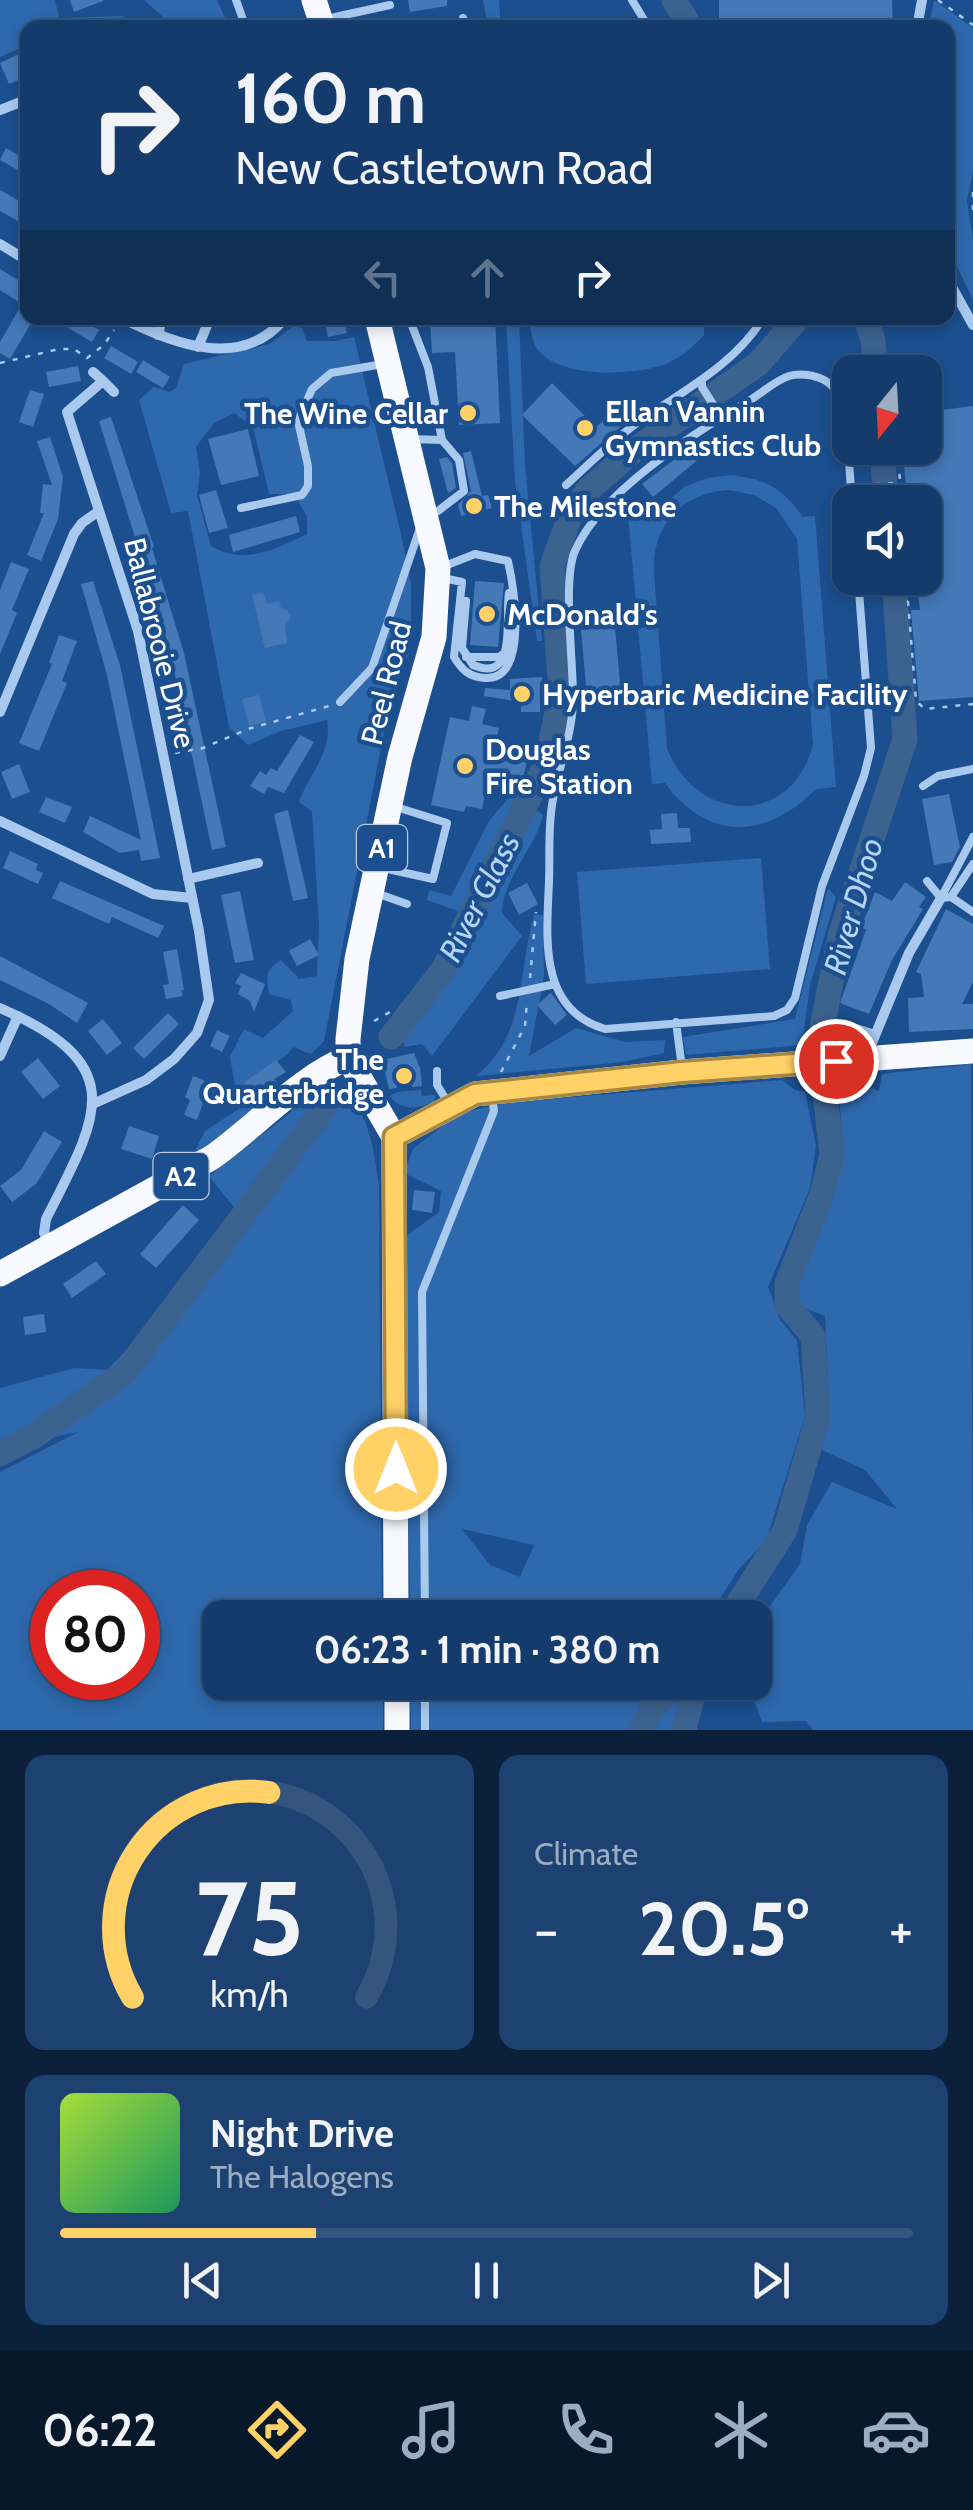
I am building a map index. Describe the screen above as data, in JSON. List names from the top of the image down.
{
  "streets": {
    "highway": ["Peel Road", "A1", "A2"],
    "street": ["Ballabrooie Drive"]
  },
  "crossings": [
    ["Peel Road", "A2"]
  ],
  "water": ["River Glass", "River Dhoo"],
  "places": [
    "The Wine Cellar",
    "Ellan Vannin Gymnastics Club",
    "The Milestone",
    "McDonald's",
    "Hyperbaric Medicine Facility",
    "Douglas Fire Station",
    "The Quarterbridge"
  ],
  "north": "bottom",
  "page": {
    "turn": ["160 m", "New Castletown Road"],
    "limit": "80",
    "trip": "06:23 · 1 min · 380 m",
    "tile": "Climate",
    "heat": ["−", "20.5°", "+"],
    "song": ["Night Drive", "The Halogens"],
    "tabs": "06:22",
    "gauge": ["75", "km/h"]
  }
}
